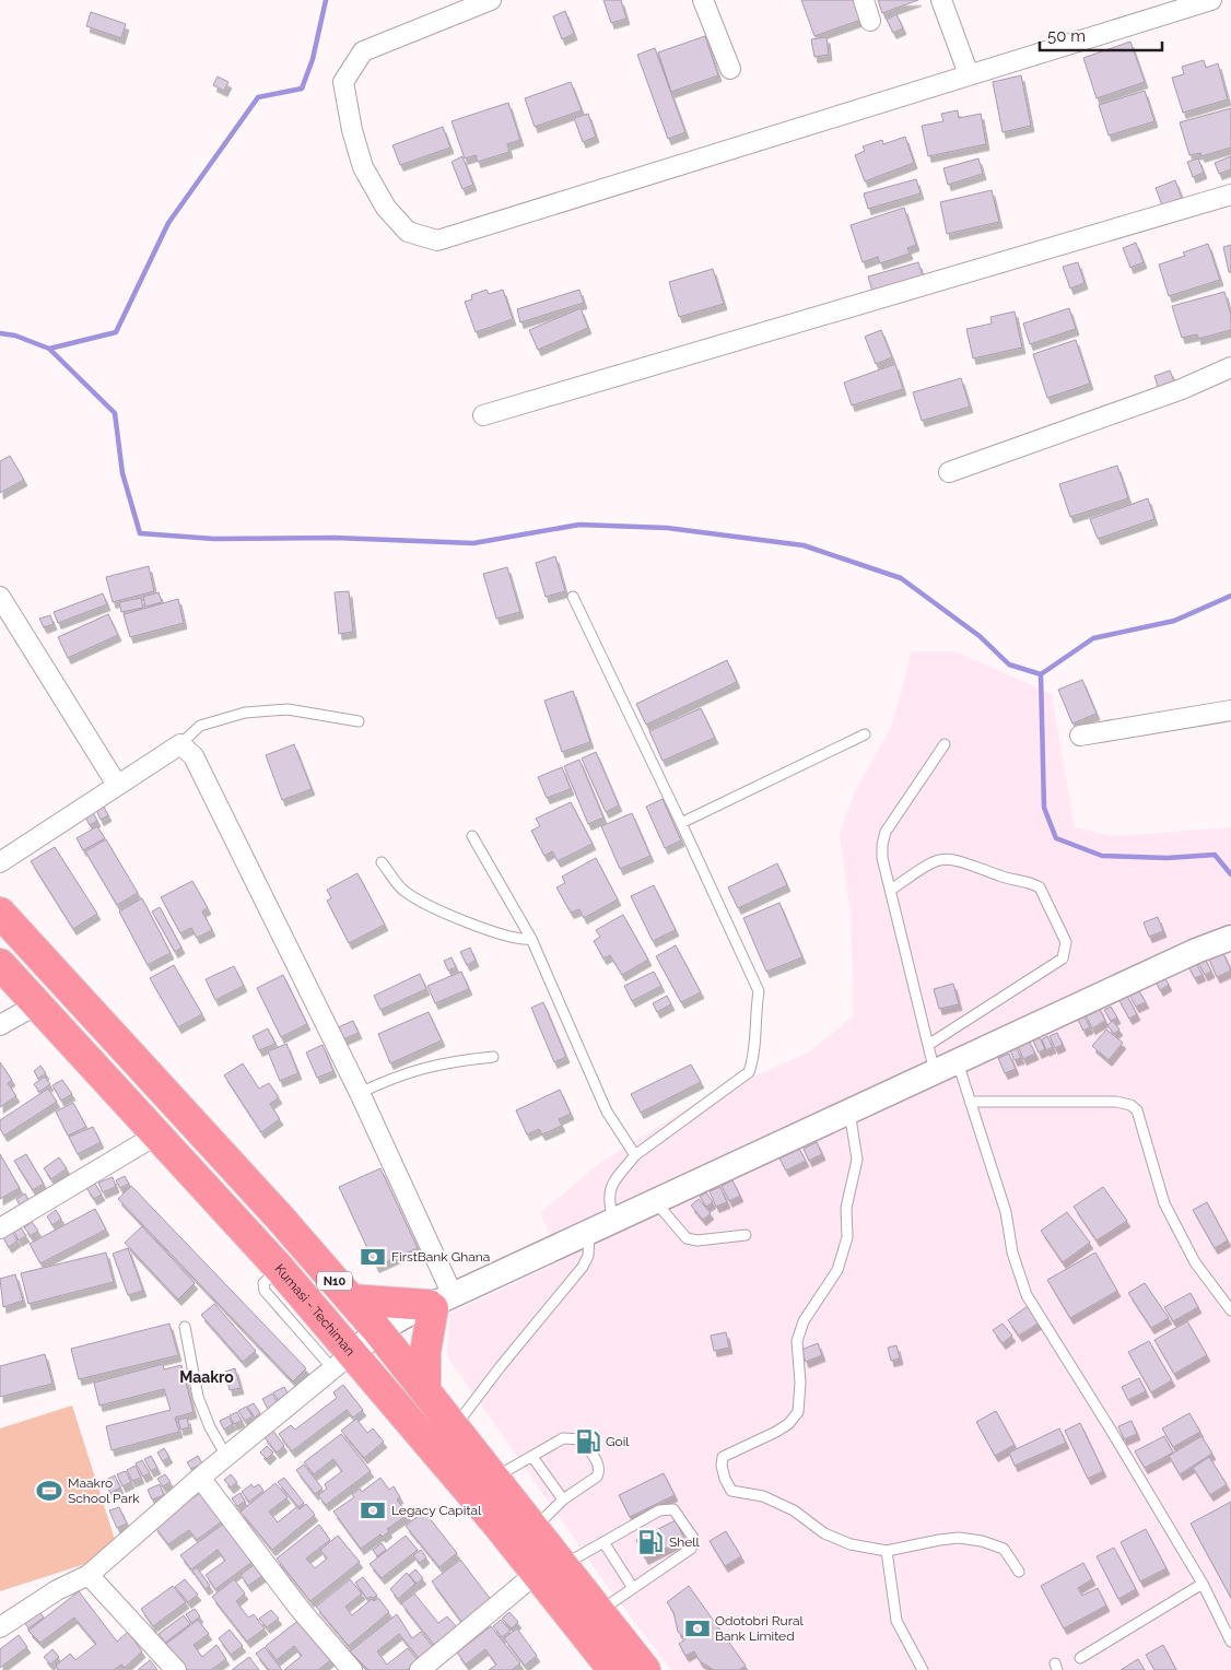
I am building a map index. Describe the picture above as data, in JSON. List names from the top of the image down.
{
  "streets": {
    "highway": ["N10", "Kumasi - Techiman"]
  },
  "crossings": [
    ["N10", "Kumasi - Techiman"]
  ],
  "districts": ["Maakro"],
  "places": {
    "bank": ["FirstBank Ghana", "Legacy Capital", "Odotobri Rural Bank Limited"],
    "fuel station": ["Goil", "Shell"],
    "sports": ["Maakro School Park"]
  },
  "scale_bar": "50 m"
}
